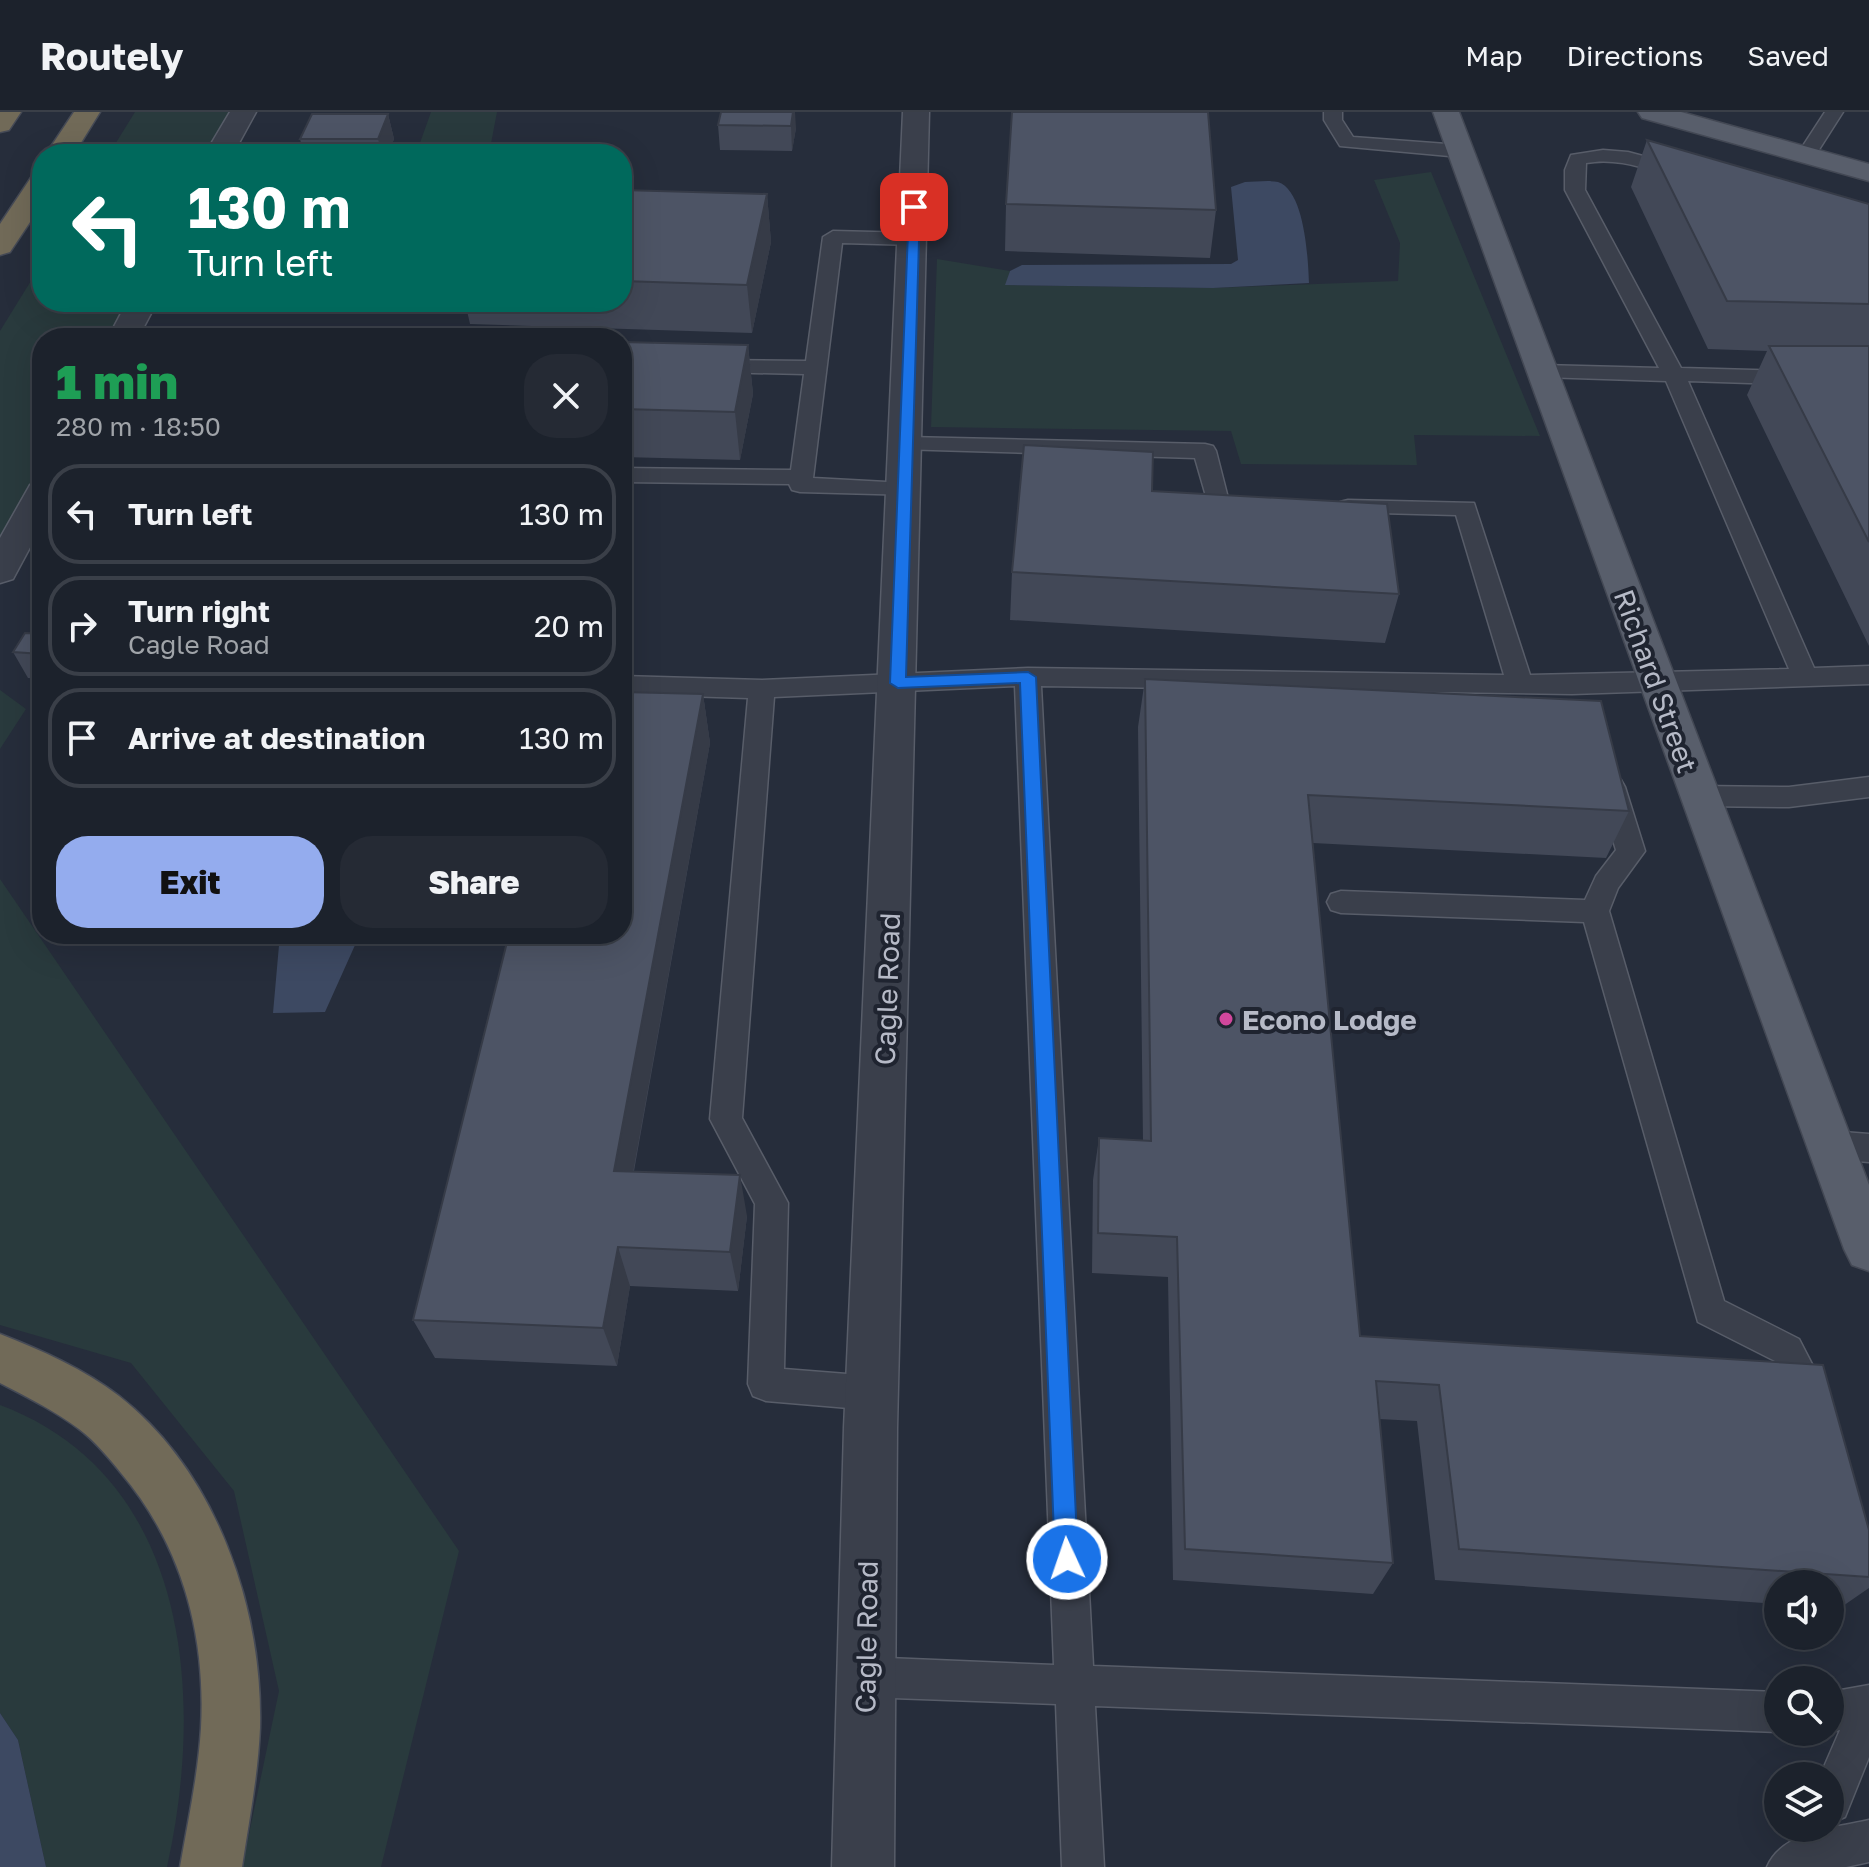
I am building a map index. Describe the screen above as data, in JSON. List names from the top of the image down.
{
  "streets": {
    "main road": ["Richard Street"],
    "street": ["Cagle Road"]
  },
  "places": ["Econo Lodge"],
  "page": {
    "header": "Routely",
    "nav": ["Map", "Directions", "Saved"],
    "turn": ["130 m", "Turn left"],
    "heading": ["1 min", "280 m · 18:50"],
    "list": [
      {
        "name": "Turn left",
        "value": "130 m"
      },
      {
        "name": "Turn right",
        "note": "Cagle Road",
        "value": "20 m"
      },
      {
        "name": "Arrive at destination",
        "value": "130 m"
      }
    ],
    "buttons": ["Exit", "Share"]
  }
}
